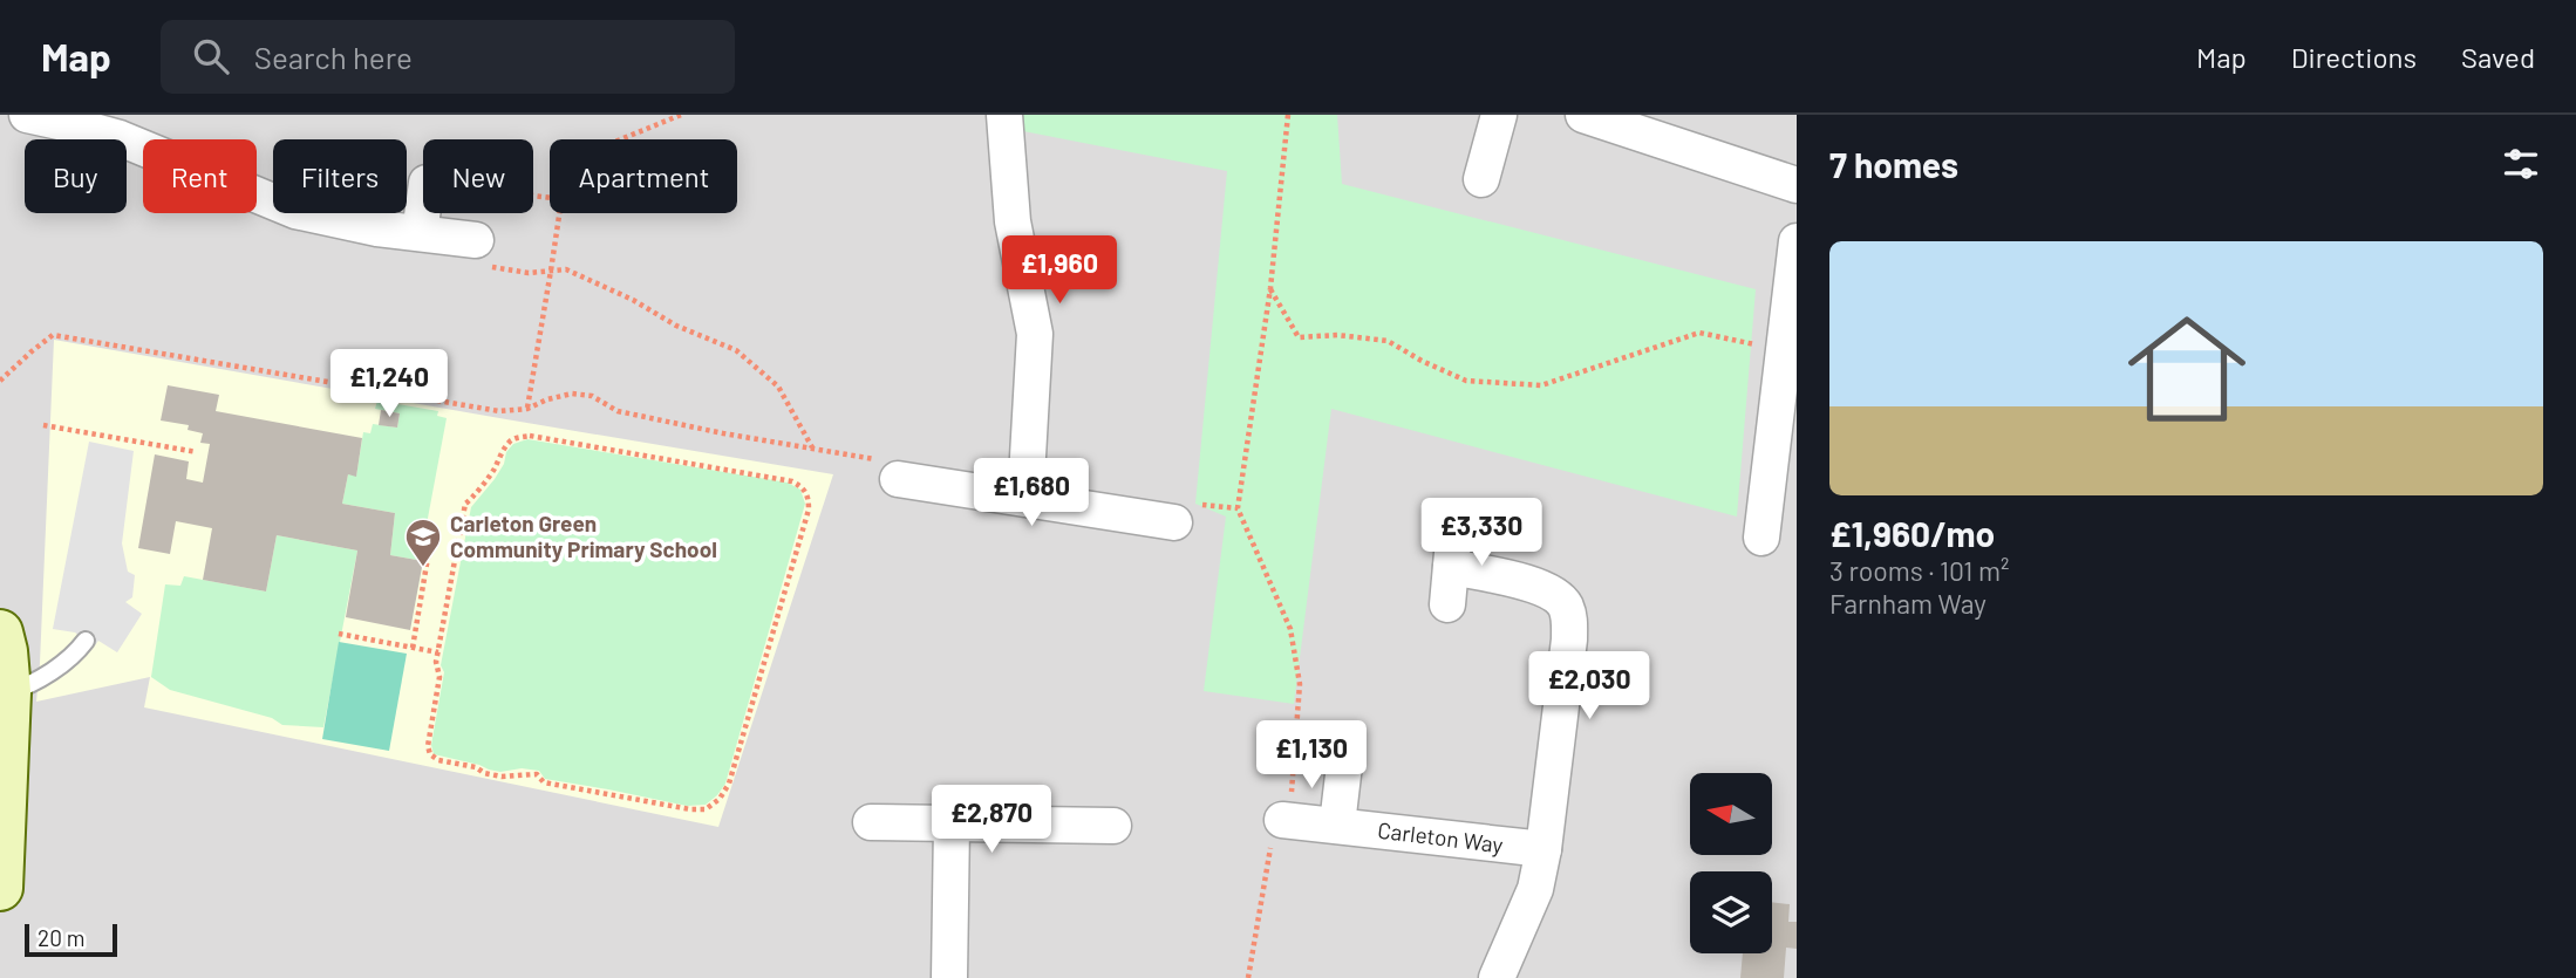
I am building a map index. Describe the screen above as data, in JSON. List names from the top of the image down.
{
  "streets": {
    "street": ["Carleton Way"]
  },
  "places": {
    "school or university": ["Carleton Green Community Primary School"]
  },
  "scale_bar": "20 m",
  "north": "left",
  "page": {
    "header": "Map",
    "search": "Search here",
    "nav": ["Map", "Directions", "Saved"],
    "heading": "7 homes",
    "chip": [
      "Buy",
      "Rent",
      "Filters",
      "New",
      "Apartment"
    ],
    "list": [
      {
        "name": "£1,960/mo",
        "note": "3 rooms · 101 m² · Farnham Way"
      }
    ],
    "price": [
      "£1,960",
      "£1,240",
      "£1,680",
      "£3,330",
      "£2,030",
      "£1,130",
      "£2,870"
    ],
    "scale": "20 m"
  }
}
